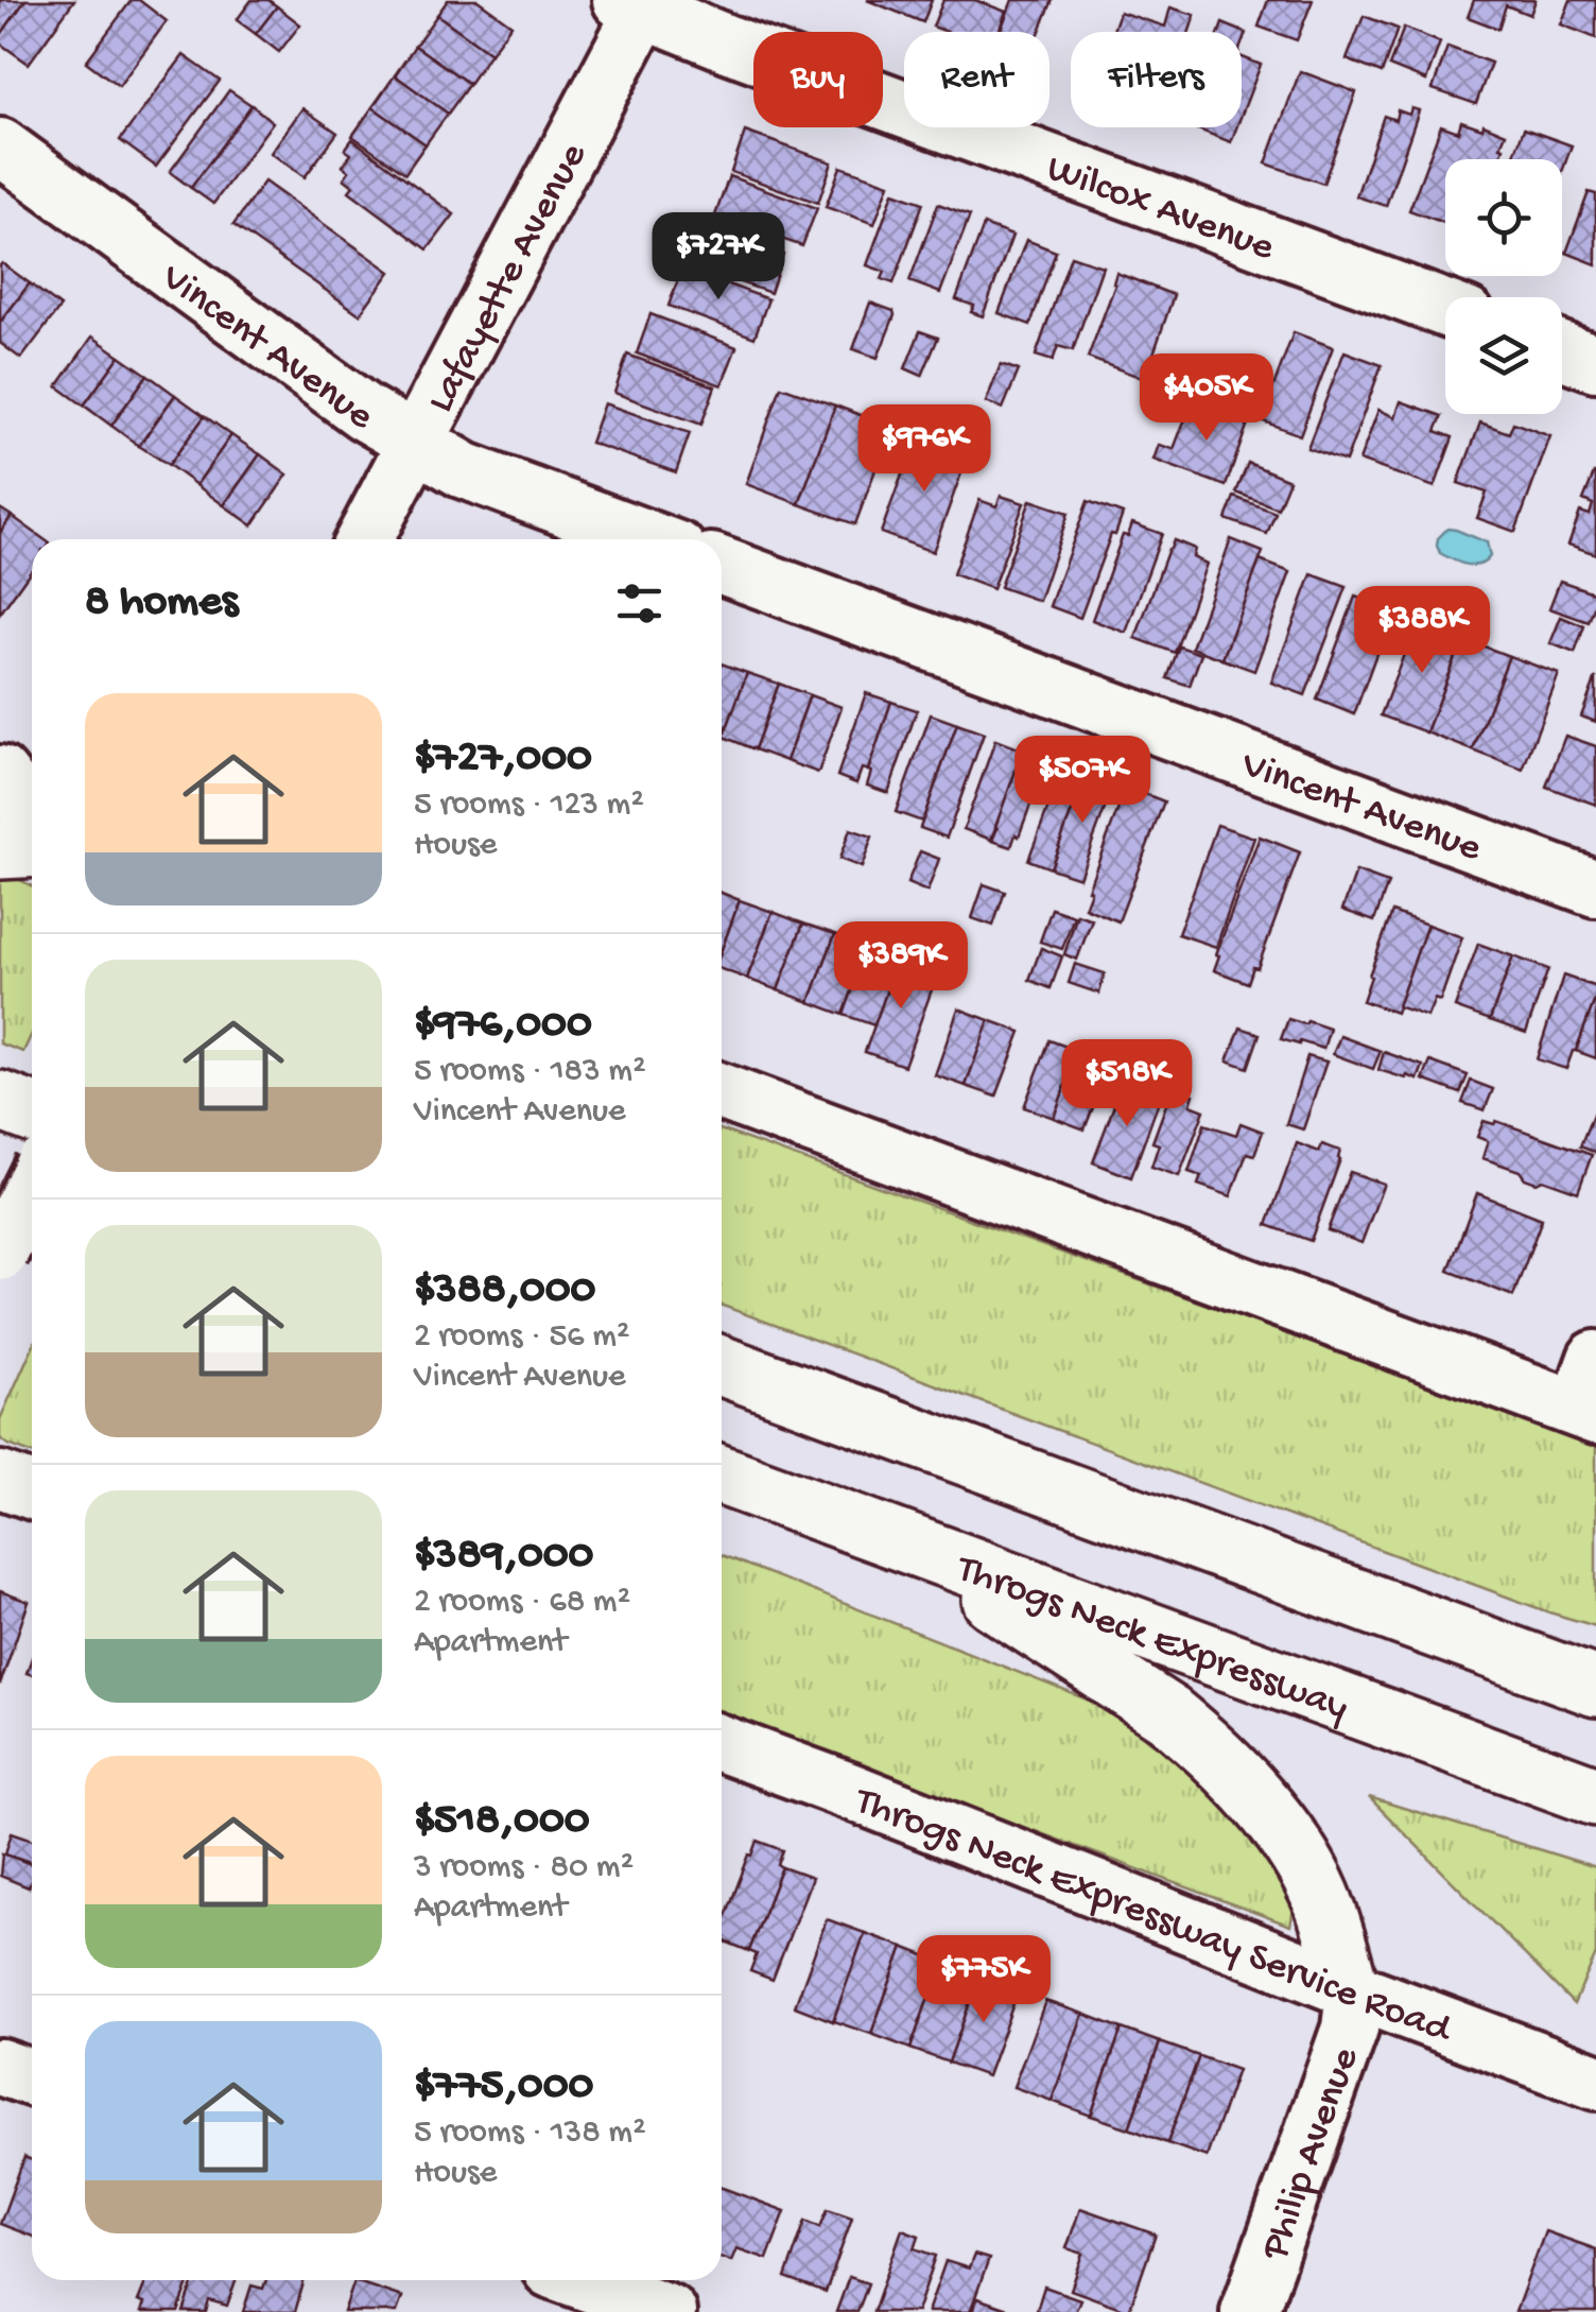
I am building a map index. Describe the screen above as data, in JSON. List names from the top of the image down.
{
  "streets": {
    "highway": ["Throgs Neck Expressway"],
    "street": [
      "Wilcox Avenue",
      "Lafayette Avenue",
      "Vincent Avenue",
      "Throgs Neck Expressway Service Road",
      "Philip Avenue"
    ]
  },
  "crossings": [
    ["Wilcox Avenue", "Lafayette Avenue"],
    ["Lafayette Avenue", "Vincent Avenue"],
    ["Throgs Neck Expressway Service Road", "Philip Avenue"]
  ],
  "page": {
    "chip": ["Buy", "Rent", "Filters"],
    "price": [
      "$727K",
      "$405K",
      "$976K",
      "$388K",
      "$507K",
      "$389K",
      "$518K",
      "$775K"
    ],
    "heading": "8 homes",
    "list": [
      {
        "name": "$727,000",
        "note": "5 rooms · 123 m² · House"
      },
      {
        "name": "$976,000",
        "note": "5 rooms · 183 m² · Vincent Avenue"
      },
      {
        "name": "$388,000",
        "note": "2 rooms · 56 m² · Vincent Avenue"
      },
      {
        "name": "$389,000",
        "note": "2 rooms · 68 m² · Apartment"
      },
      {
        "name": "$518,000",
        "note": "3 rooms · 80 m² · Apartment"
      },
      {
        "name": "$775,000",
        "note": "5 rooms · 138 m² · House"
      }
    ]
  }
}
